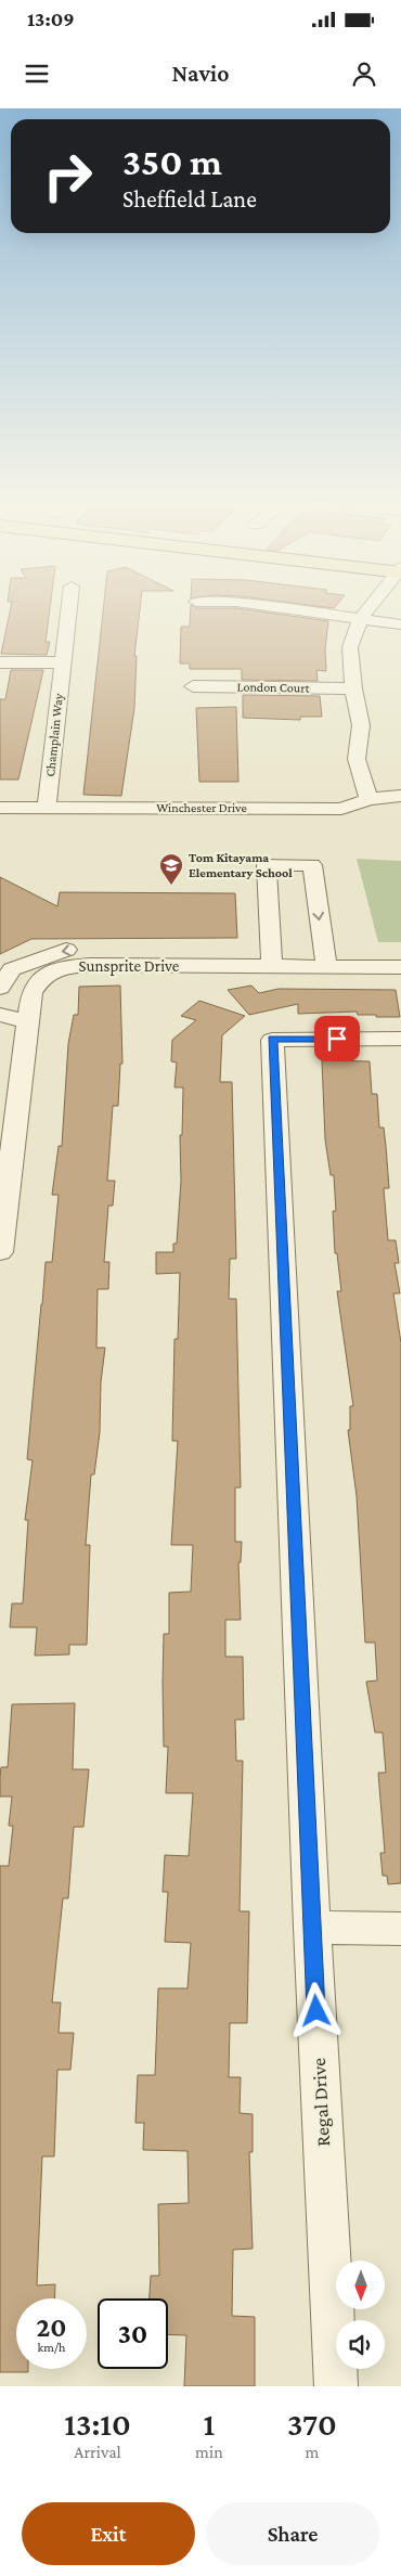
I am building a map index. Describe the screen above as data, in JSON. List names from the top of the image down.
{
  "streets": {
    "street": [
      "London Court",
      "Champlain Way",
      "Winchester Drive",
      "Sunsprite Drive",
      "Regal Drive"
    ]
  },
  "crossings": [
    ["Champlain Way", "Winchester Drive"]
  ],
  "places": {
    "school or university": ["Tom Kitayama Elementary School"]
  },
  "north": "bottom",
  "page": {
    "status": "13:09",
    "header": "Navio",
    "turn": ["350 m", "Sheffield Lane"],
    "speed": "20 km/h",
    "limit": "30",
    "eta": [
      "13:10",
      "Arrival",
      "1",
      "min",
      "370",
      "m"
    ],
    "buttons": ["Exit", "Share"]
  }
}
